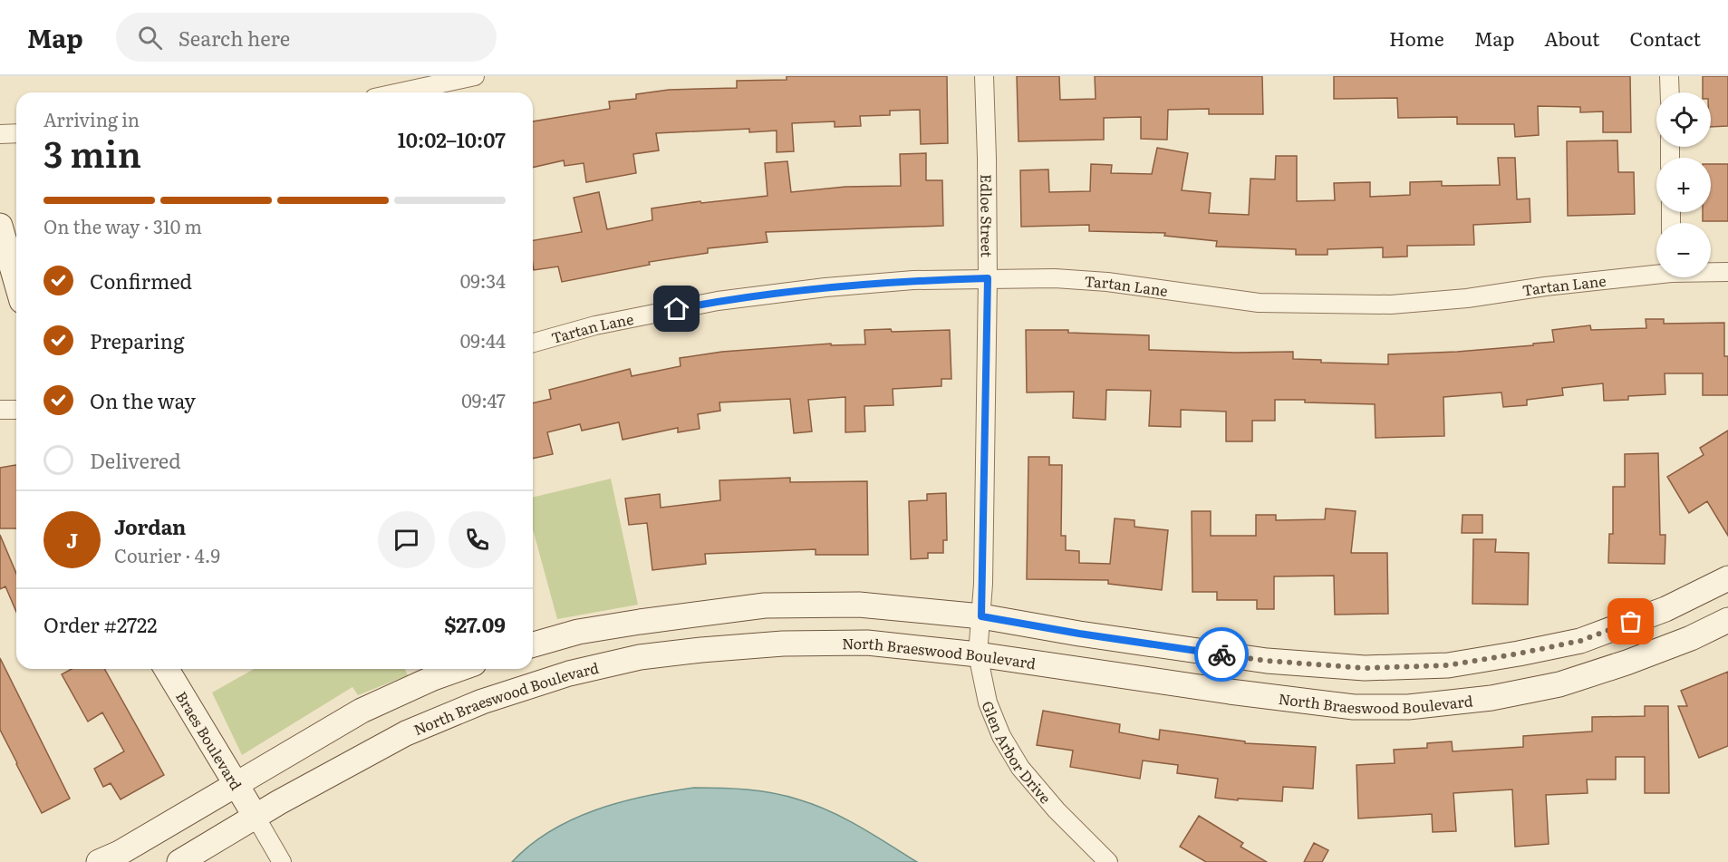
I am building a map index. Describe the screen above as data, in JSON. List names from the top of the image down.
{
  "streets": {
    "main road": ["North Braeswood Boulevard", "Braes Boulevard"],
    "street": ["Edloe Street", "Tartan Lane", "Glen Arbor Drive"]
  },
  "crossings": [
    ["Edloe Street", "Tartan Lane"],
    ["Edloe Street", "North Braeswood Boulevard"],
    ["Edloe Street", "Glen Arbor Drive"],
    ["North Braeswood Boulevard", "Braes Boulevard"],
    ["North Braeswood Boulevard", "Glen Arbor Drive"]
  ],
  "page": {
    "header": "Map",
    "search": "Search here",
    "nav": [
      "Home",
      "Map",
      "About",
      "Contact"
    ],
    "map_buttons": ["+", "−"],
    "heading": ["3 min", "Arriving in", "10:02–10:07"],
    "panel": [
      "Jordan",
      "Courier · 4.9",
      "Order #2722",
      "$27.09"
    ],
    "bar": "On the way · 310 m",
    "list": [
      ["Confirmed", "09:34"],
      ["Preparing", "09:44"],
      ["On the way", "09:47"],
      "Delivered"
    ],
    "round": "J"
  }
}
